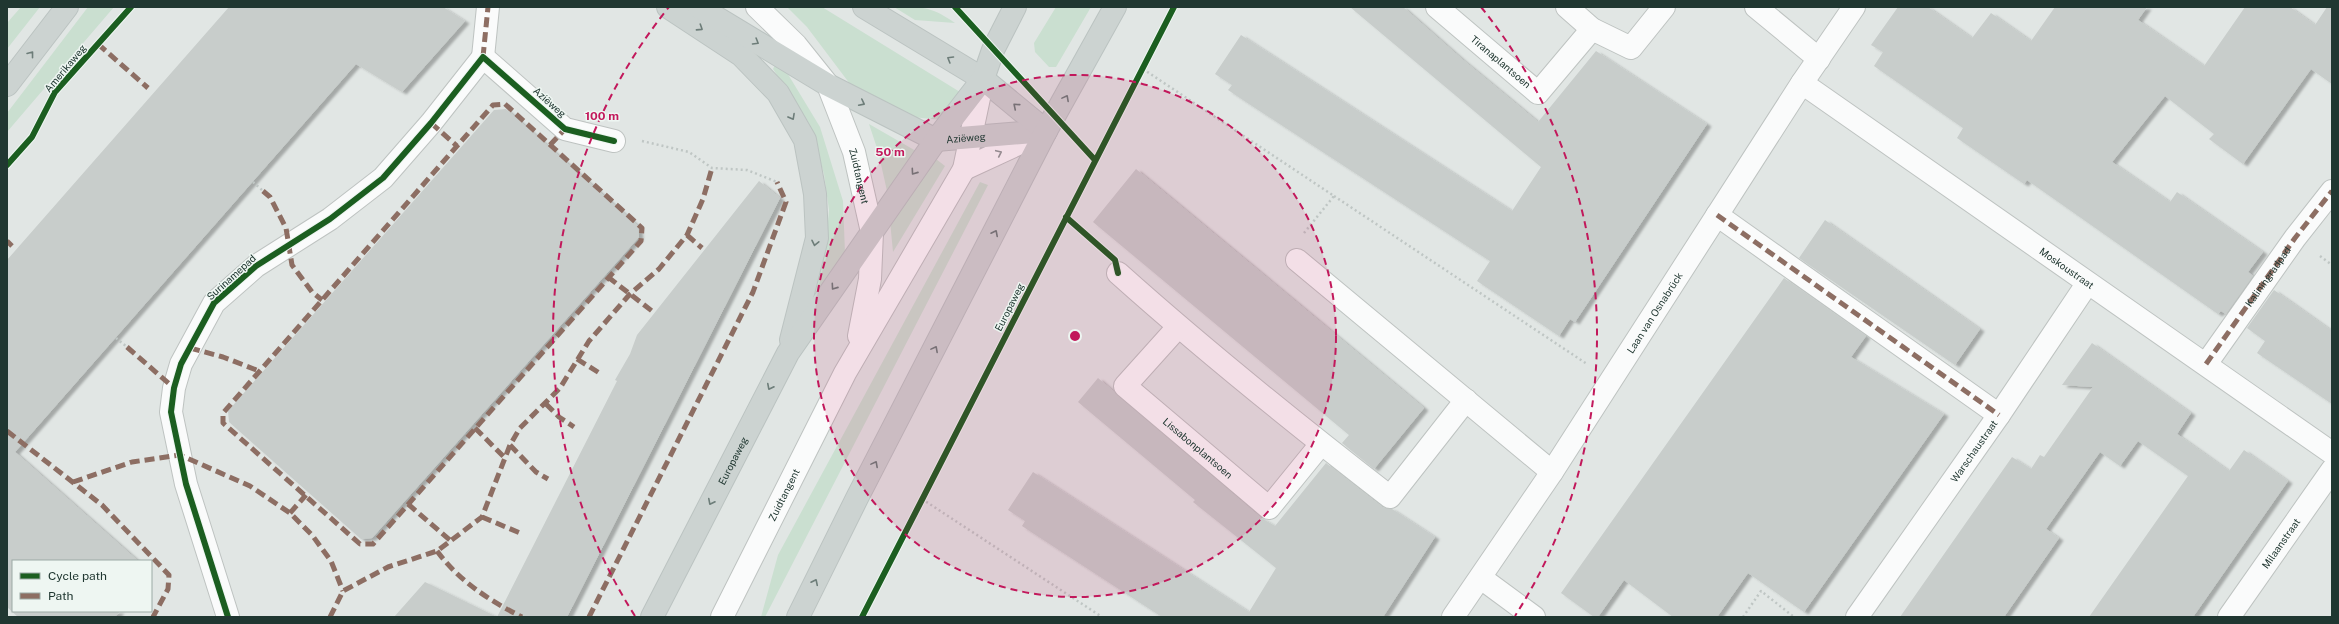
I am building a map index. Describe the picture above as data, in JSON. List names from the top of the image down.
{
  "streets": {
    "main road": ["Aziëweg", "Europaweg"],
    "street": [
      "Tiranaplantsoen",
      "Zuidtangent",
      "Moskoustraat",
      "Surinamepad",
      "Kaliningradpad",
      "Laan van Osnabrück",
      "Lissabonplantsoen",
      "Warschaustraat",
      "Milaanstraat"
    ],
    "cycle path": ["Amerikaweg"]
  },
  "crossings": [
    ["Aziëweg", "Zuidtangent"],
    ["Aziëweg", "Surinamepad"],
    ["Aziëweg", "Europaweg"],
    ["Zuidtangent", "Europaweg"],
    ["Moskoustraat", "Kaliningradpad"],
    ["Moskoustraat", "Laan van Osnabrück"],
    ["Moskoustraat", "Warschaustraat"]
  ],
  "one_way": ["Aziëweg"],
  "legend": ["Cycle path", "Path"],
  "rings": ["100 m", "50 m"]
}
